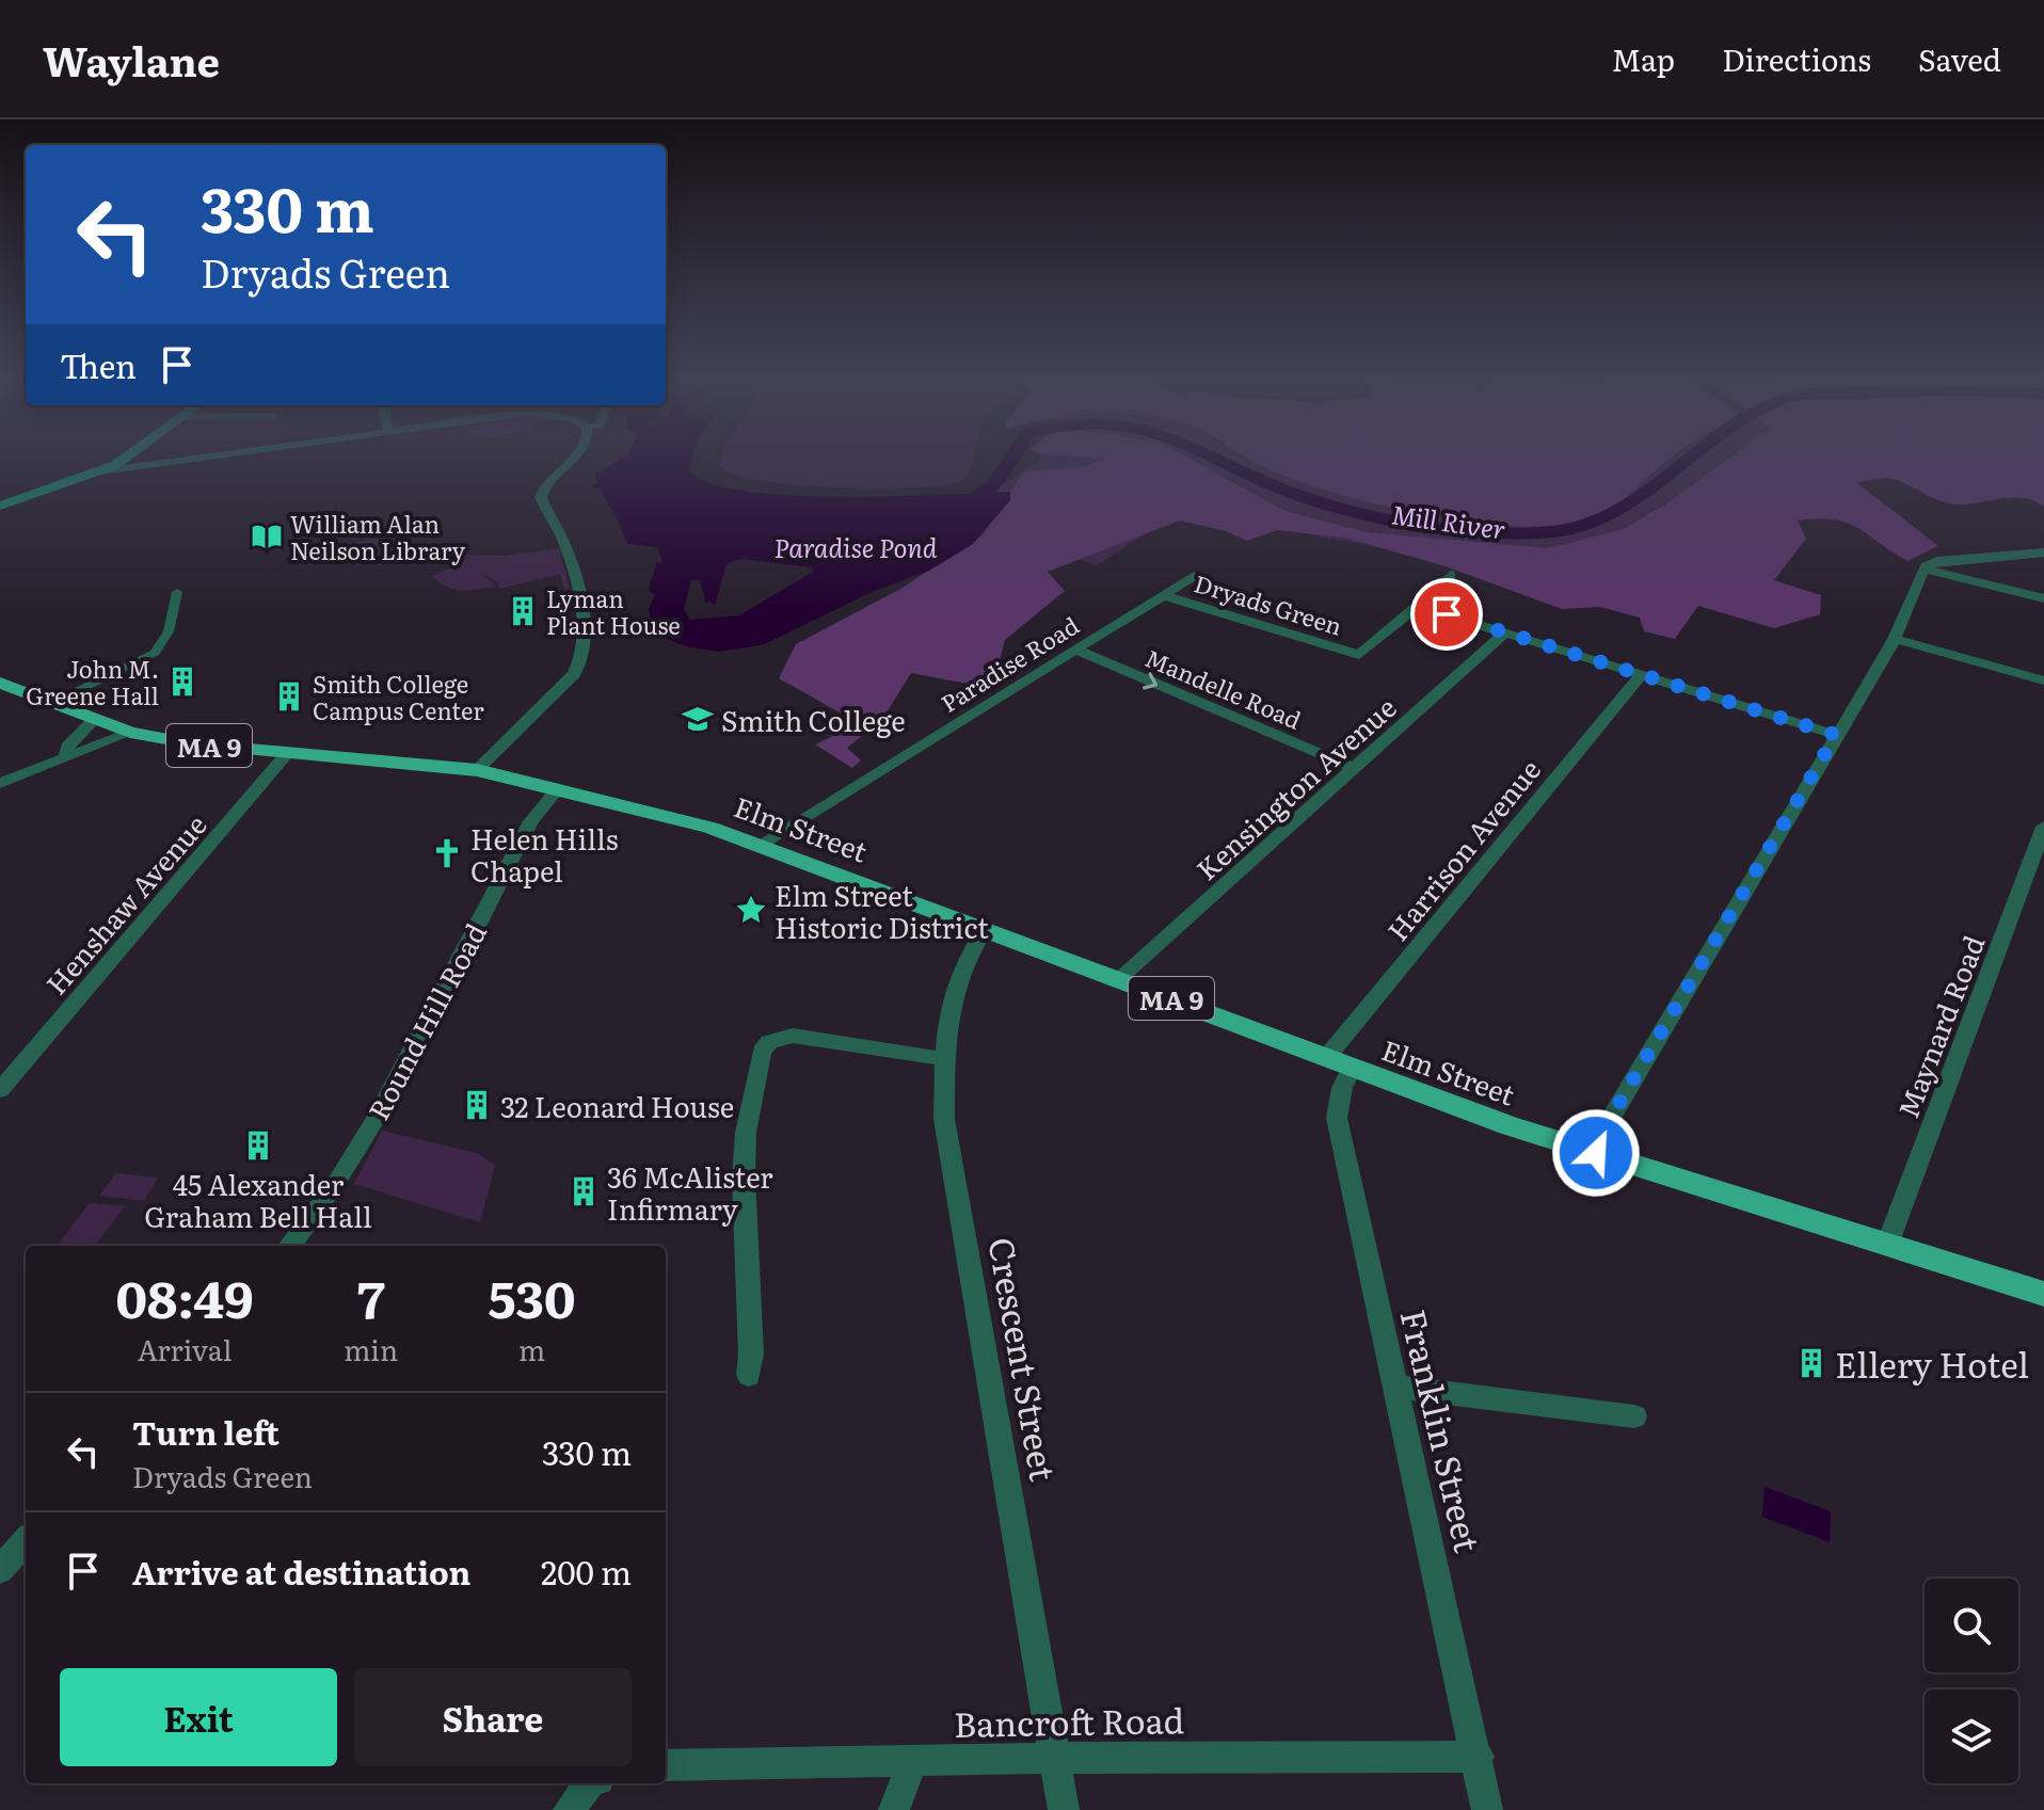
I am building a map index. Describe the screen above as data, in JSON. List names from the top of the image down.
{
  "streets": {
    "highway": ["MA 9", "Elm Street"],
    "street": [
      "Dryads Green",
      "Paradise Road",
      "Mandelle Road",
      "Kensington Avenue",
      "Harrison Avenue",
      "Henshaw Avenue",
      "Round Hill Road",
      "Maynard Road",
      "Crescent Street",
      "Franklin Street",
      "Bancroft Road"
    ]
  },
  "crossings": [
    ["Dryads Green", "Paradise Road"],
    ["Paradise Road", "Mandelle Road"],
    ["Paradise Road", "Elm Street"],
    ["Mandelle Road", "Kensington Avenue"],
    ["Kensington Avenue", "Elm Street"],
    ["Elm Street", "Harrison Avenue"],
    ["Elm Street", "Henshaw Avenue"],
    ["Elm Street", "Round Hill Road"],
    ["Elm Street", "Maynard Road"],
    ["Elm Street", "Crescent Street"],
    ["Elm Street", "Franklin Street"],
    ["Crescent Street", "Bancroft Road"],
    ["Franklin Street", "Bancroft Road"]
  ],
  "one_way": ["Mandelle Road"],
  "water": ["Mill River", "Paradise Pond"],
  "places": {
    "library": ["William Alan Neilson Library"],
    "building": [
      "Lyman Plant House",
      "John M. Greene Hall",
      "Smith College Campus Center",
      "32 Leonard House",
      "45 Alexander Graham Bell Hall",
      "36 McAlister Infirmary",
      "Ellery Hotel"
    ],
    "school or university": ["Smith College"],
    "church": ["Helen Hills Chapel"],
    "place": ["Elm Street Historic District"]
  },
  "page": {
    "header": "Waylane",
    "nav": ["Map", "Directions", "Saved"],
    "turn": ["330 m", "Dryads Green"],
    "then": "Then",
    "eta": [
      "08:49",
      "Arrival",
      "7",
      "min",
      "530",
      "m"
    ],
    "list": [
      {
        "name": "Turn left",
        "note": "Dryads Green",
        "value": "330 m"
      },
      {
        "name": "Arrive at destination",
        "value": "200 m"
      }
    ],
    "buttons": ["Exit", "Share"]
  }
}
